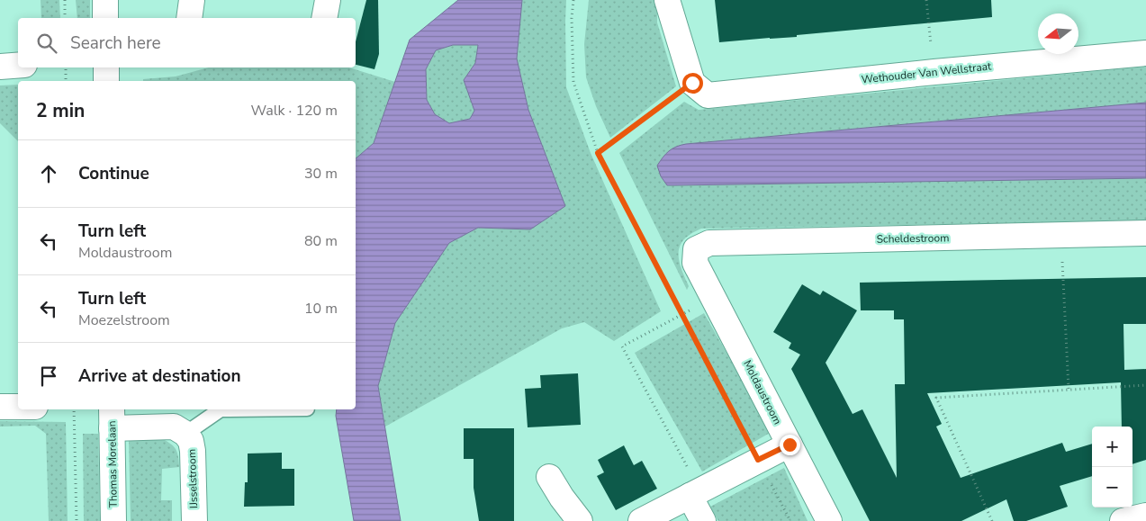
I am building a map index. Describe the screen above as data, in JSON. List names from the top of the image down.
{
  "streets": {
    "street": [
      "Wethouder Van Wellstraat",
      "Scheldestroom",
      "Moldaustroom",
      "Thomas Morelaan",
      "IJsselstroom"
    ]
  },
  "crossings": [
    ["Scheldestroom", "Moldaustroom"],
    ["Thomas Morelaan", "IJsselstroom"]
  ],
  "north": "left",
  "page": {
    "search": "Search here",
    "heading": ["2 min", "Walk · 120 m"],
    "list": [
      ["Continue", "30 m"],
      ["Turn left", "Moldaustroom", "80 m"],
      ["Turn left", "Moezelstroom", "10 m"],
      "Arrive at destination"
    ],
    "map_buttons": ["+", "−"]
  }
}
